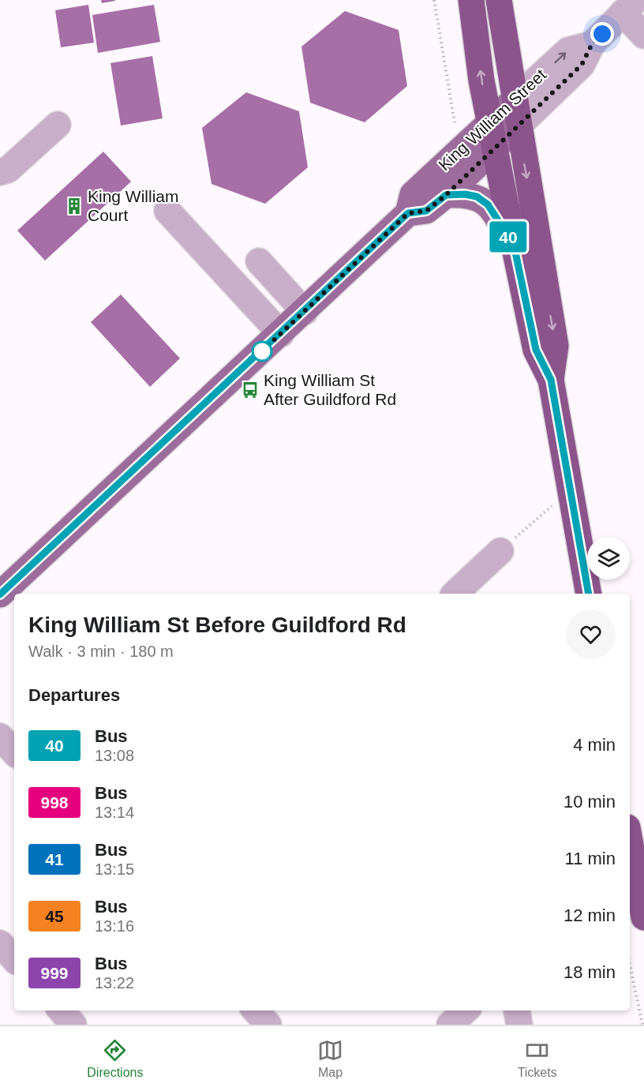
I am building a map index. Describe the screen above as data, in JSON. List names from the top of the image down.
{
  "streets": {
    "main road": ["King William Street"]
  },
  "places": {
    "building": ["King William Court"],
    "bus stop": ["King William St After Guildford Rd"]
  },
  "lines": ["bus line 40"],
  "page": {
    "on_map": "40",
    "heading": [
      ["King William St Before Guildford Rd", "Walk · 3 min · 180 m"],
      "Departures"
    ],
    "list": [
      {
        "mark": "40",
        "name": "Bus",
        "note": "13:08",
        "value": "4 min"
      },
      {
        "mark": "998",
        "name": "Bus",
        "note": "13:14",
        "value": "10 min"
      },
      {
        "mark": "41",
        "name": "Bus",
        "note": "13:15",
        "value": "11 min"
      },
      {
        "mark": "45",
        "name": "Bus",
        "note": "13:16",
        "value": "12 min"
      },
      {
        "mark": "999",
        "name": "Bus",
        "note": "13:22",
        "value": "18 min"
      }
    ],
    "tabs": ["Directions", "Map", "Tickets"]
  }
}
